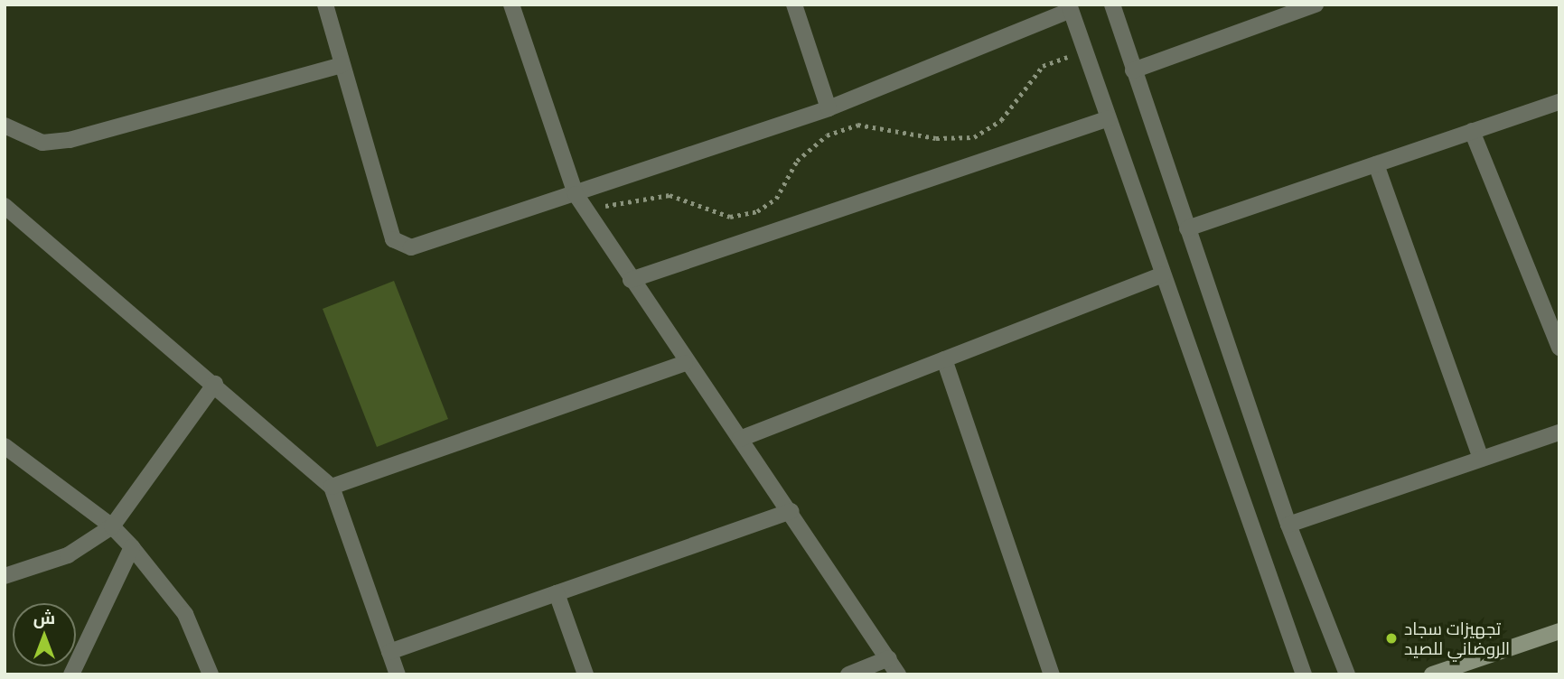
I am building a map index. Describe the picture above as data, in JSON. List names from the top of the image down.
{
  "places": ["تجهيزات سجاد الروضاني للصيد"],
  "north": "top"
}
